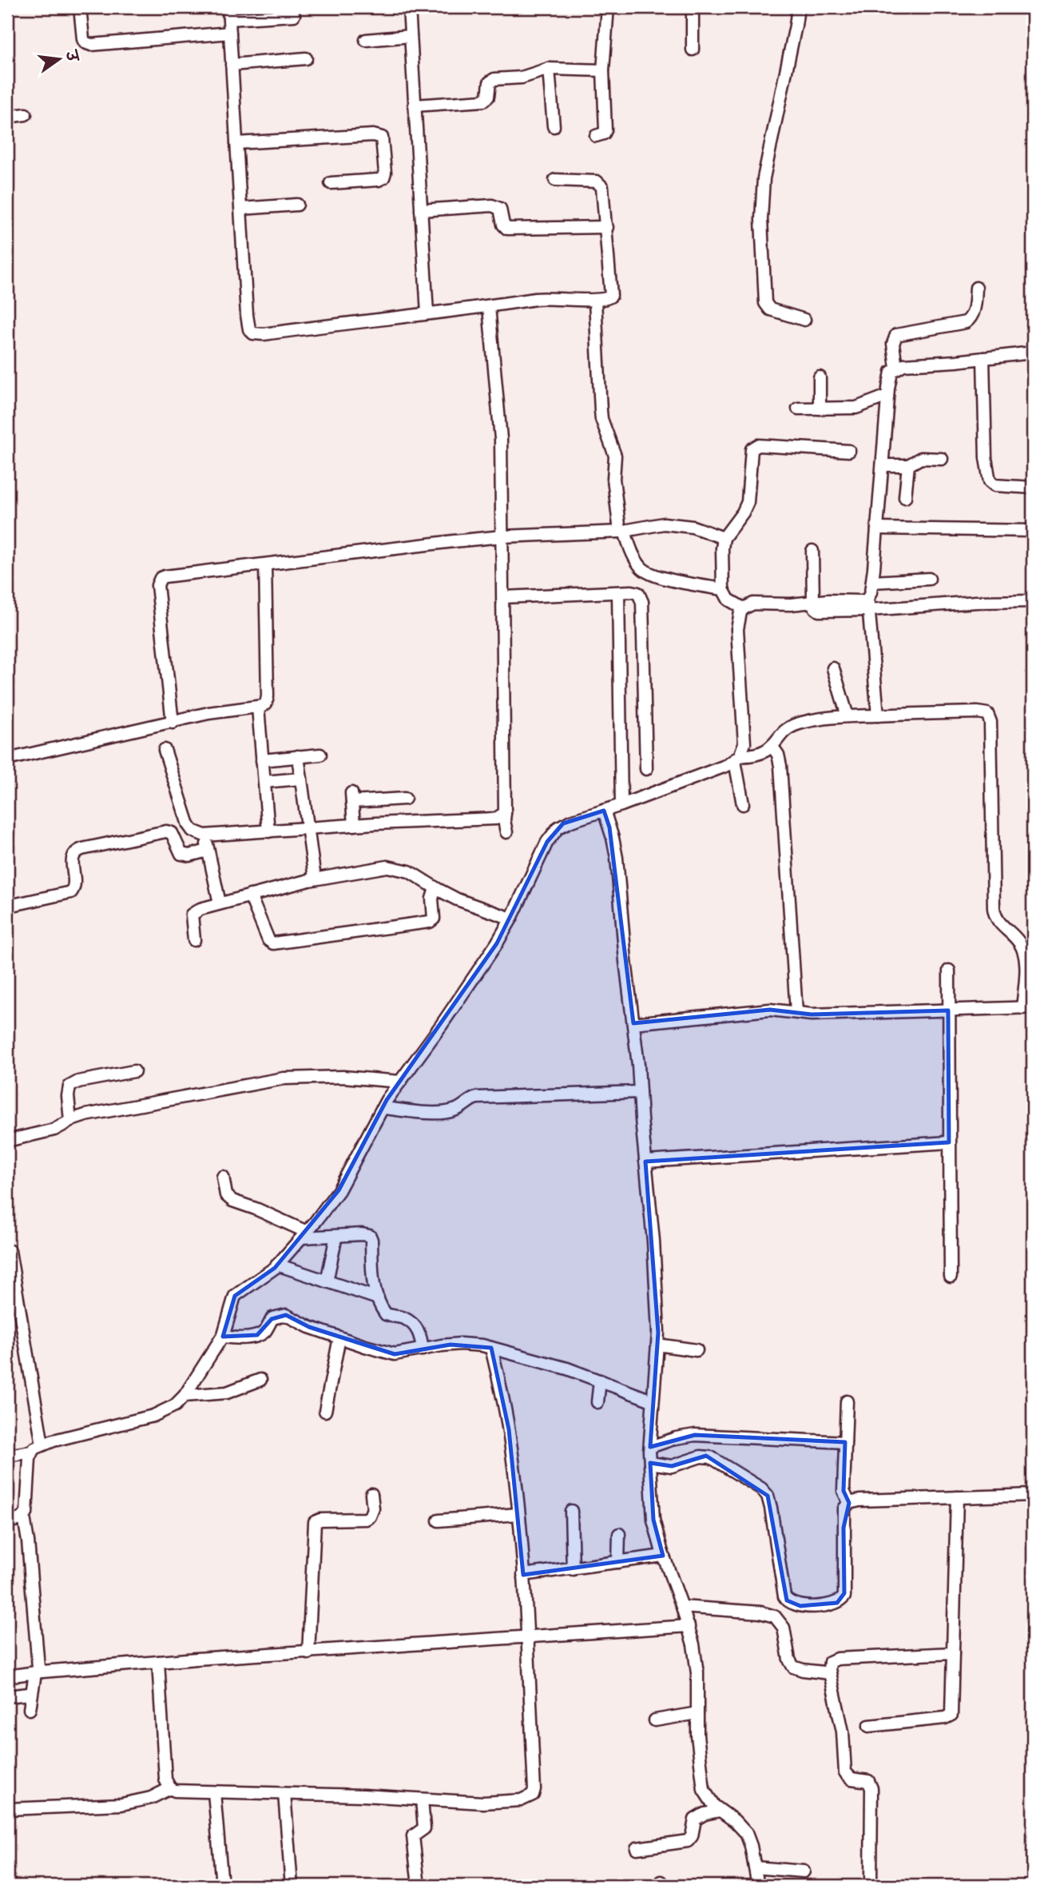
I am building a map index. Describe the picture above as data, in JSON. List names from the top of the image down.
{
  "north": "right"
}
